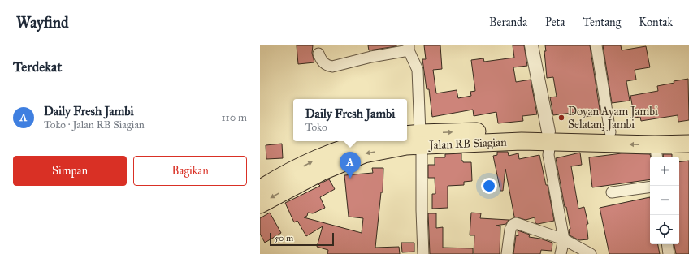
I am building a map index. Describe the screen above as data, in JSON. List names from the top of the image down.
{
  "streets": {
    "highway": ["Jalan RB Siagian"]
  },
  "places": ["Doyan Ayam Jambi Selatan, Jambi"],
  "scale_bar": "50 m",
  "page": {
    "header": "Wayfind",
    "nav": [
      "Beranda",
      "Peta",
      "Tentang",
      "Kontak"
    ],
    "heading": "Terdekat",
    "list": [
      {
        "mark": "A",
        "name": "Daily Fresh Jambi",
        "note": "Toko · Jalan RB Siagian",
        "value": "110 m"
      }
    ],
    "popup": ["Daily Fresh Jambi", "Toko"],
    "buttons": ["Simpan", "Bagikan"],
    "pins": "A",
    "map_buttons": ["+", "−"],
    "scale": "50 m"
  }
}
